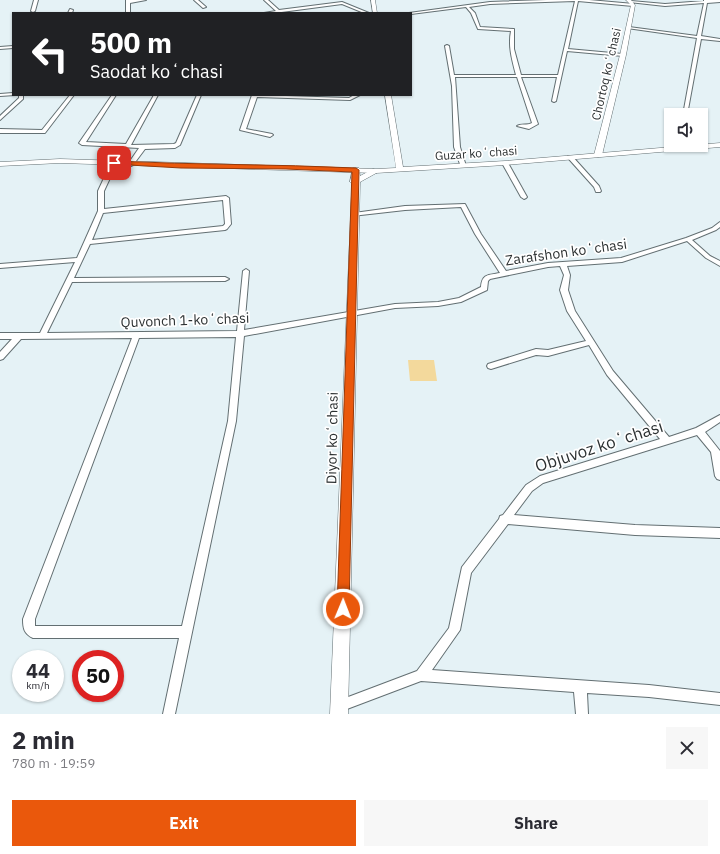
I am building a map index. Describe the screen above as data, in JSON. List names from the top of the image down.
{
  "streets": {
    "main road": ["Chortoq koʻchasi", "Diyor koʻchasi"],
    "street": [
      "Guzar koʻchasi",
      "Zarafshon koʻchasi",
      "Quvonch 1-koʻchasi",
      "Objuvoz koʻchasi"
    ]
  },
  "crossings": [
    ["Chortoq koʻchasi", "Guzar koʻchasi"],
    ["Zarafshon koʻchasi", "Quvonch 1-koʻchasi"],
    ["Zarafshon koʻchasi", "Diyor koʻchasi"],
    ["Quvonch 1-koʻchasi", "Diyor koʻchasi"]
  ],
  "page": {
    "turn": ["500 m", "Saodat koʻchasi"],
    "speed": "44 km/h",
    "limit": "50",
    "heading": ["2 min", "780 m · 19:59"],
    "buttons": ["Exit", "Share"]
  }
}
